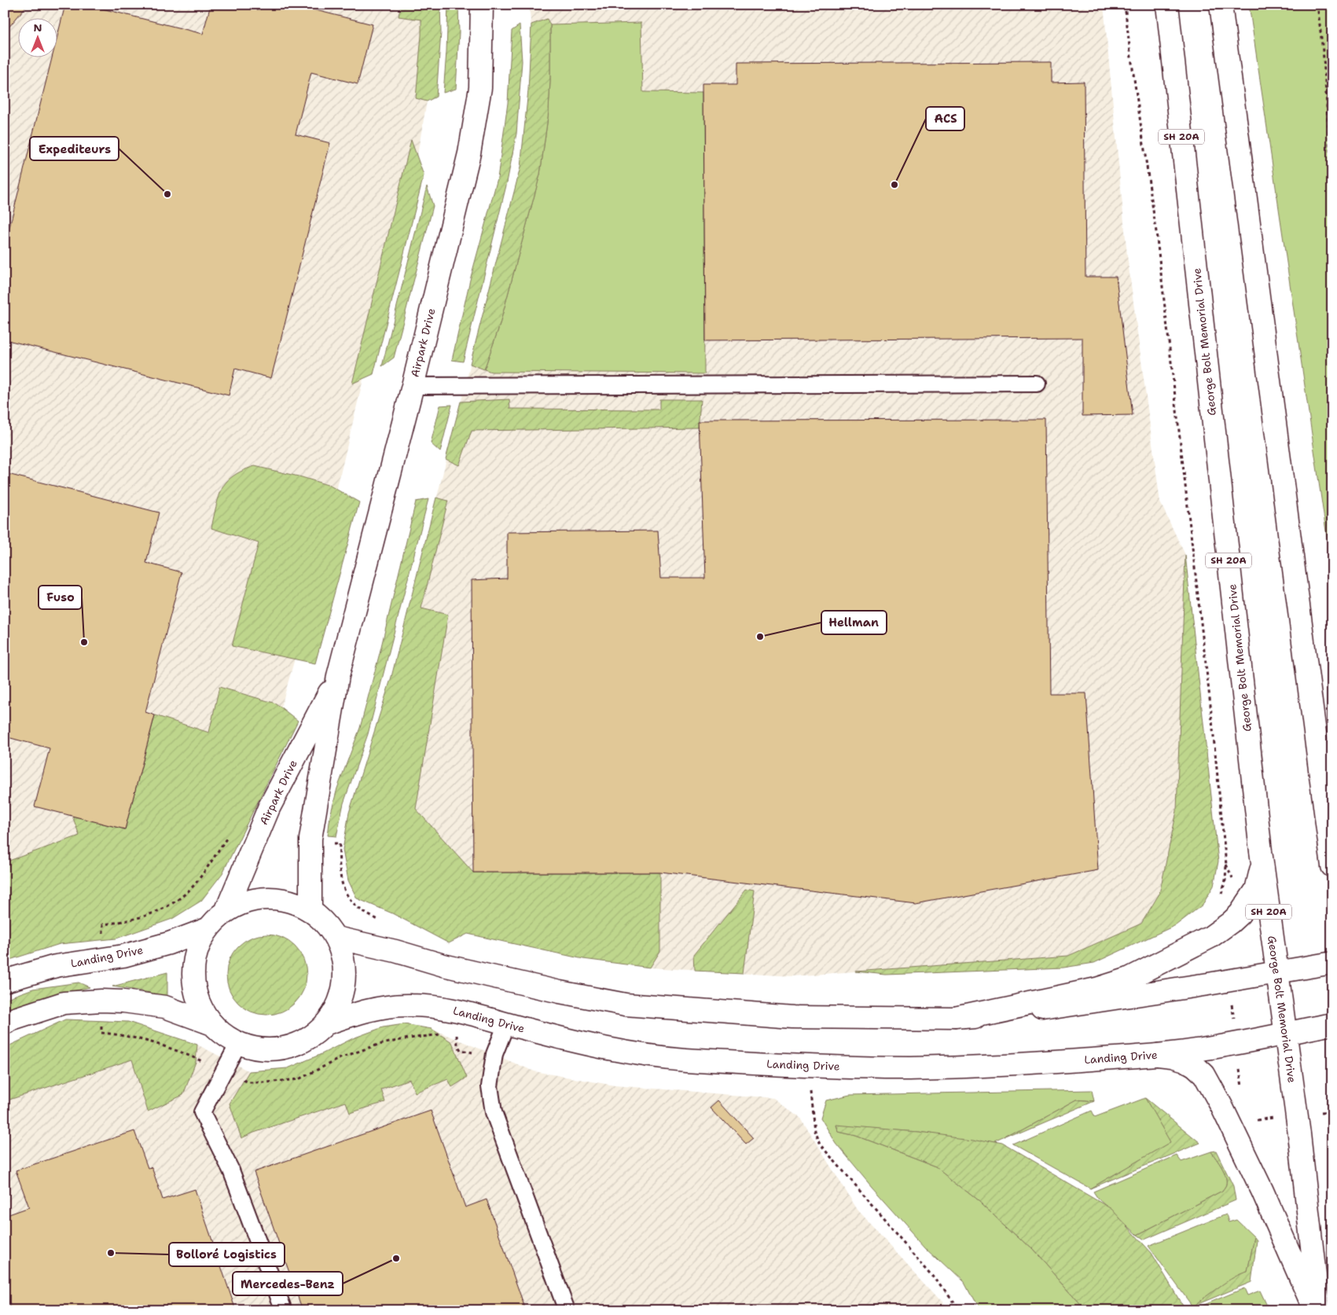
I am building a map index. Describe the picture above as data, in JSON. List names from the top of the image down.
{
  "streets": {
    "main road": [
      "SH 20A",
      "George Bolt Memorial Drive",
      "Airpark Drive",
      "Landing Drive"
    ]
  },
  "crossings": [
    ["George Bolt Memorial Drive", "Landing Drive"]
  ],
  "places": [
    "ACS",
    "Expediteurs",
    "Hellman",
    "Fuso",
    "Bolloré Logistics",
    "Mercedes-Benz"
  ],
  "north": "top"
}
